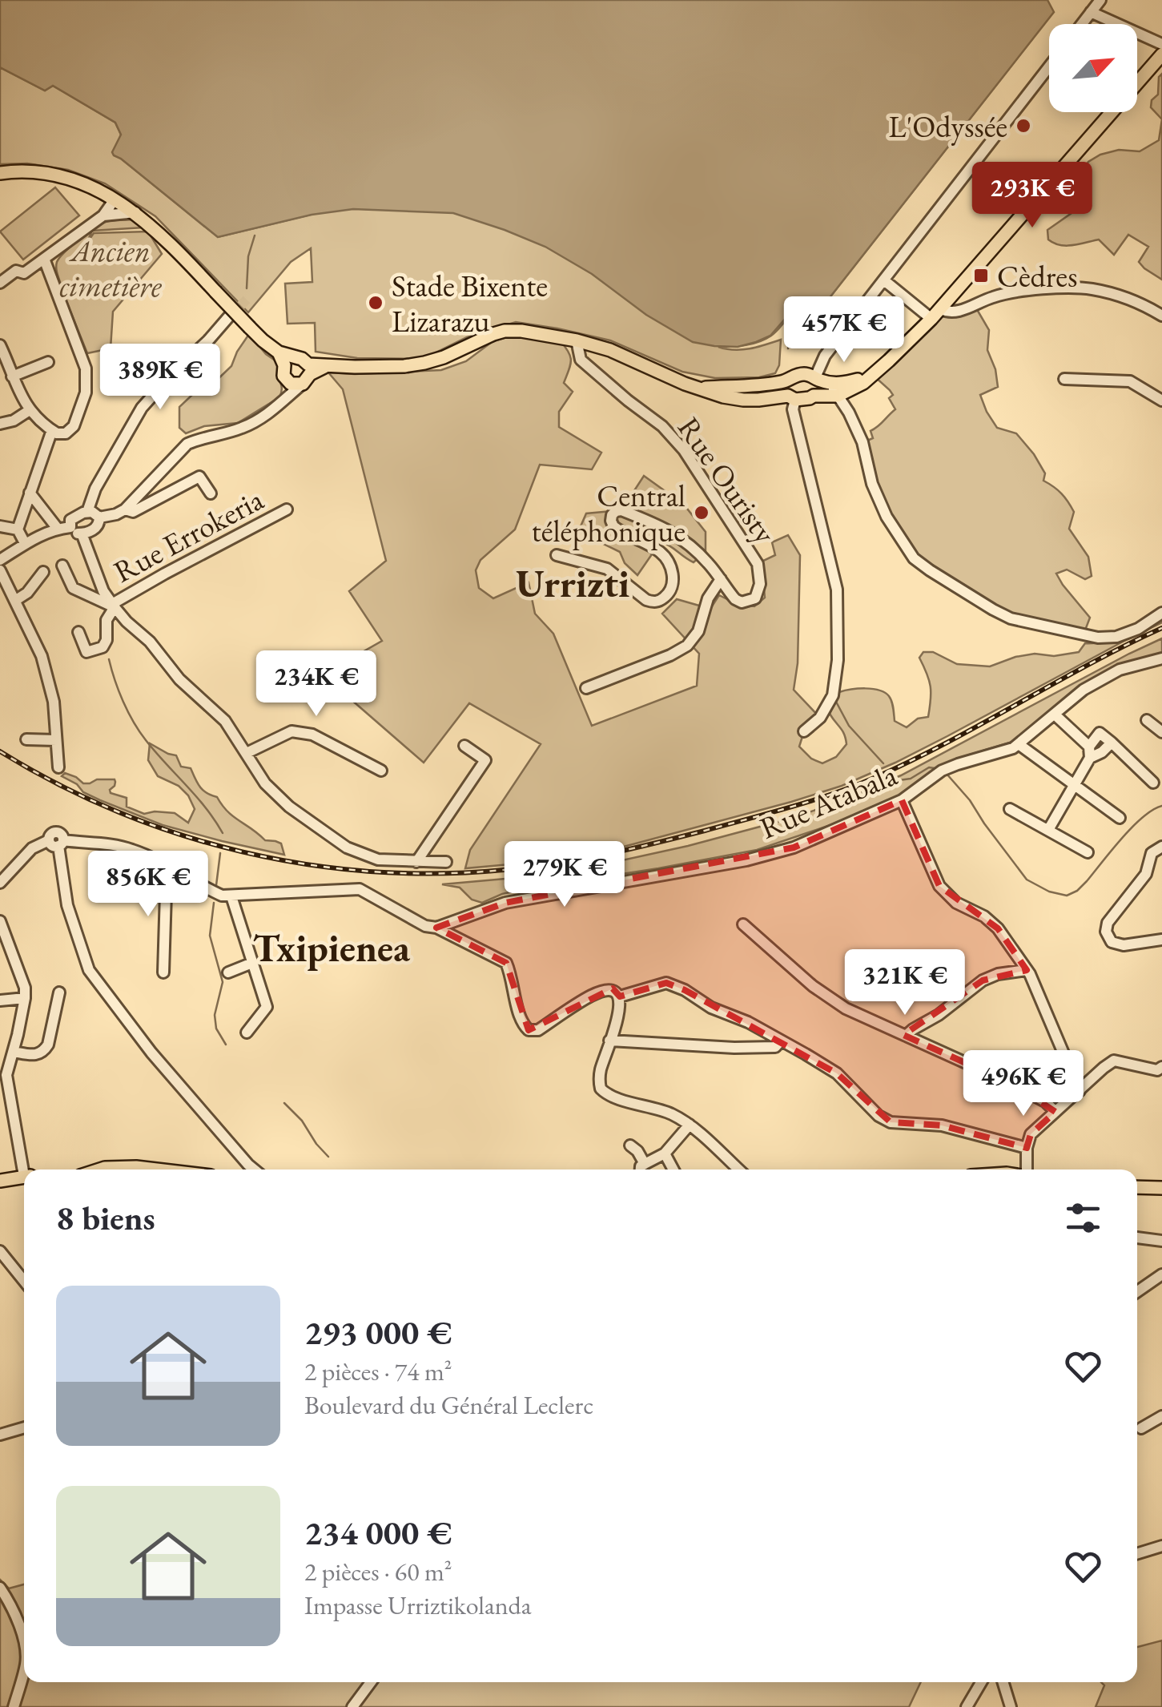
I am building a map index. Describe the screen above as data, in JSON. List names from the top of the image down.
{
  "streets": {
    "street": ["Rue Ouristy", "Rue Errokeria", "Rue Atabala"]
  },
  "districts": ["Urrizti", "Txipienea"],
  "parks": ["Ancien cimetière"],
  "places": {
    "other": ["L'Odyssée", "Stade Bixente Lizarazu", "Central téléphonique"],
    "transit": ["Cèdres"]
  },
  "north": "top right",
  "page": {
    "price": [
      "293K €",
      "457K €",
      "389K €",
      "234K €",
      "279K €",
      "856K €",
      "321K €",
      "496K €"
    ],
    "heading": "8 biens",
    "list": [
      {
        "name": "293 000 €",
        "note": "2 pièces · 74 m² · Boulevard du Général Leclerc"
      },
      {
        "name": "234 000 €",
        "note": "2 pièces · 60 m² · Impasse Urriztikolanda"
      }
    ]
  }
}
